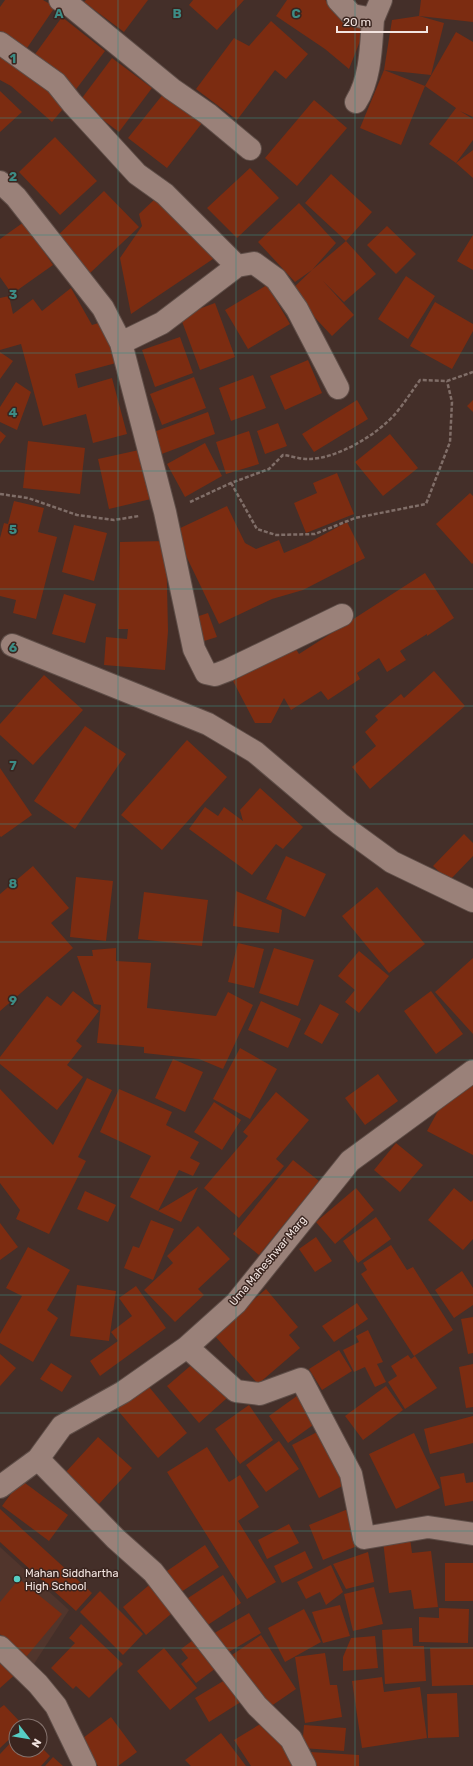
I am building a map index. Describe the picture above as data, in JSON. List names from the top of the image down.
{
  "streets": {
    "street": ["Uma Maheshwar Marg"]
  },
  "places": ["Mahan Siddhartha High School"],
  "scale_bar": "20 m",
  "north": "bottom right",
  "grid": {
    "columns": ["A", "B", "C"],
    "rows": [
      "1",
      "2",
      "3",
      "4",
      "5",
      "6",
      "7",
      "8",
      "9"
    ]
  }
}
